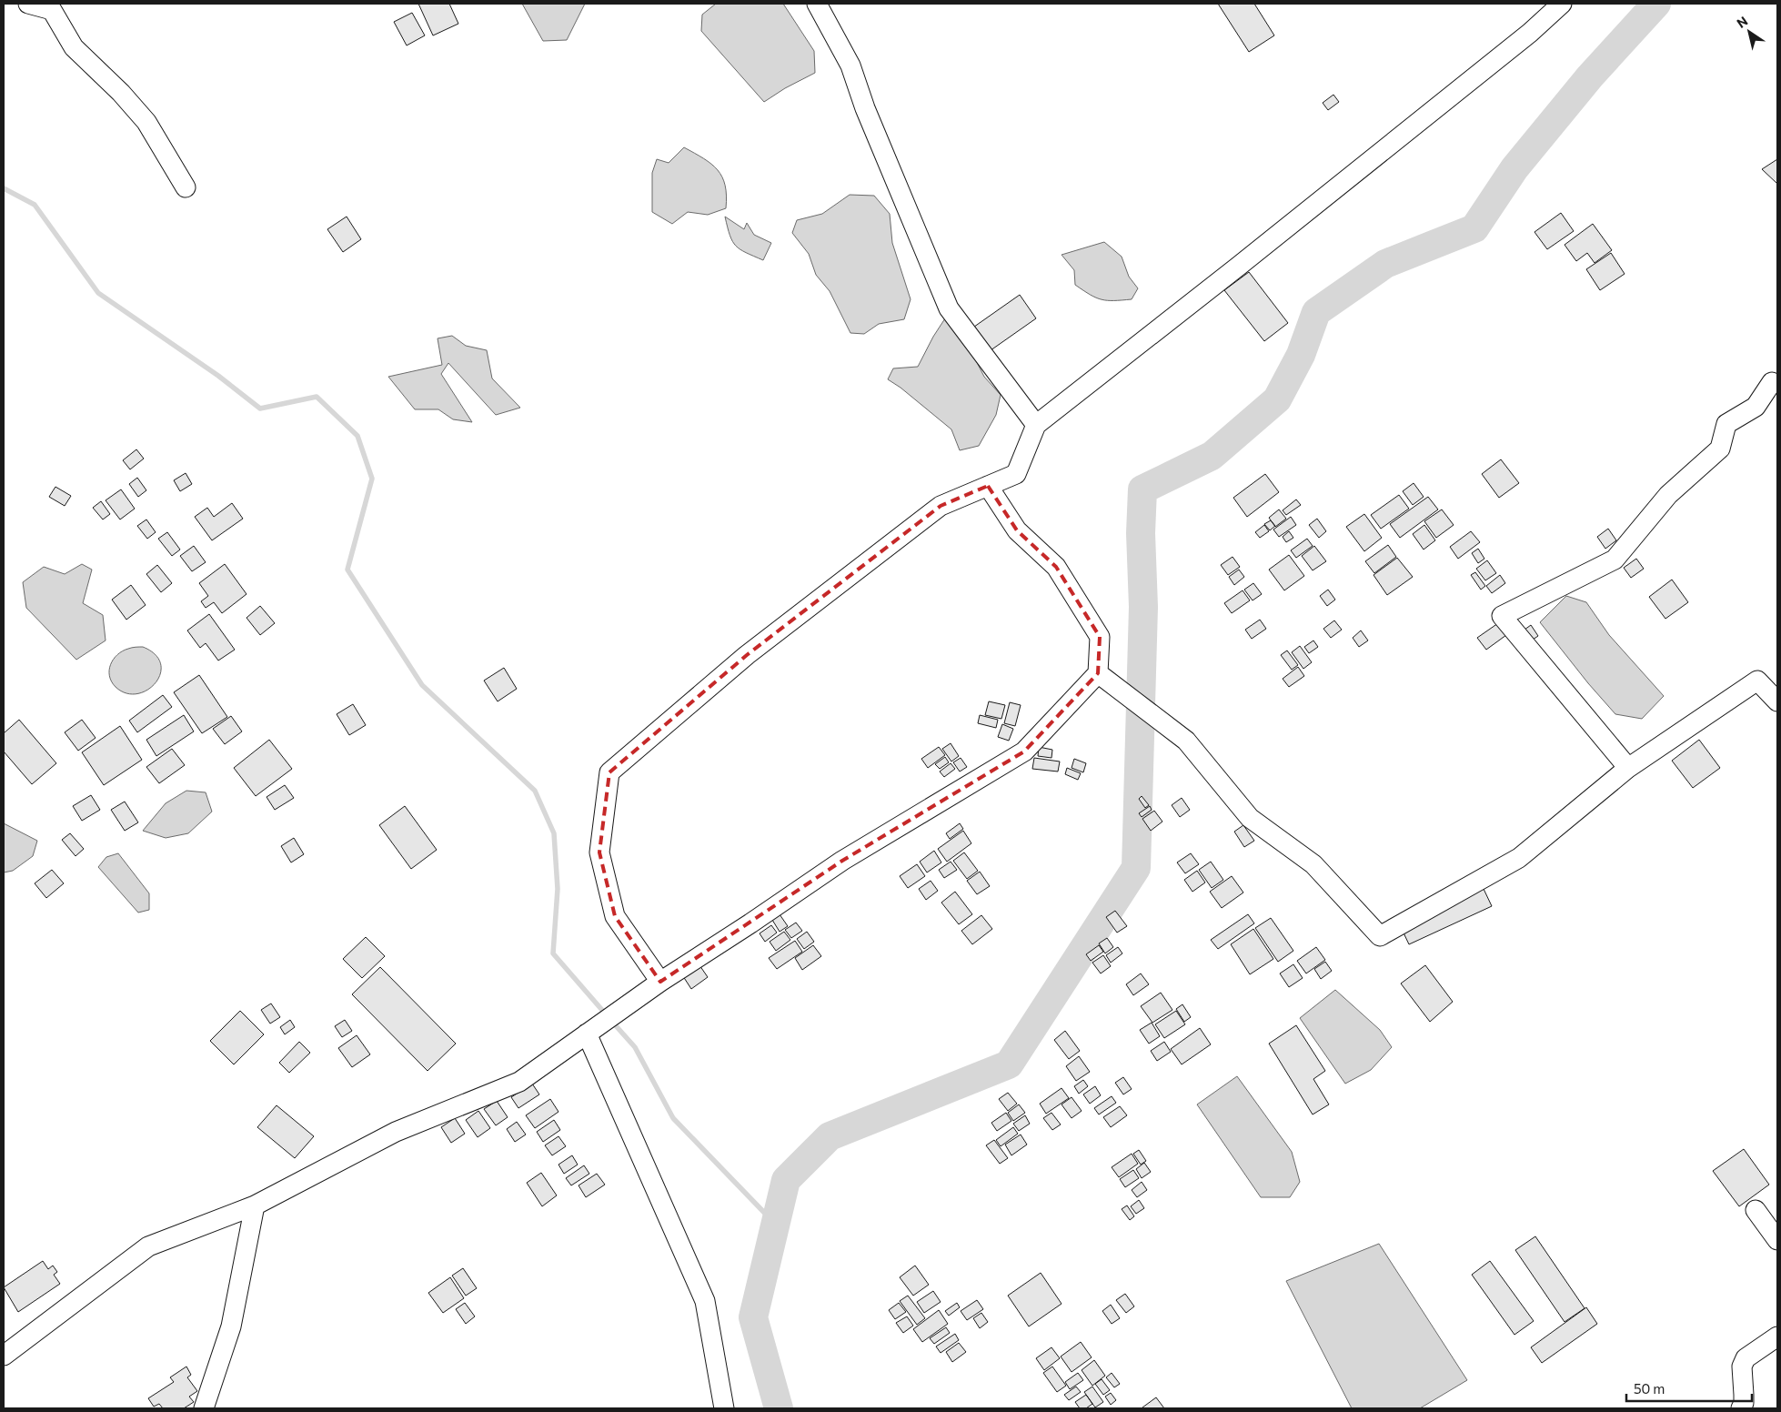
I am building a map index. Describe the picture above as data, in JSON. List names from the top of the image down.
{
  "scale_bar": "50 m",
  "north": "top left"
}
